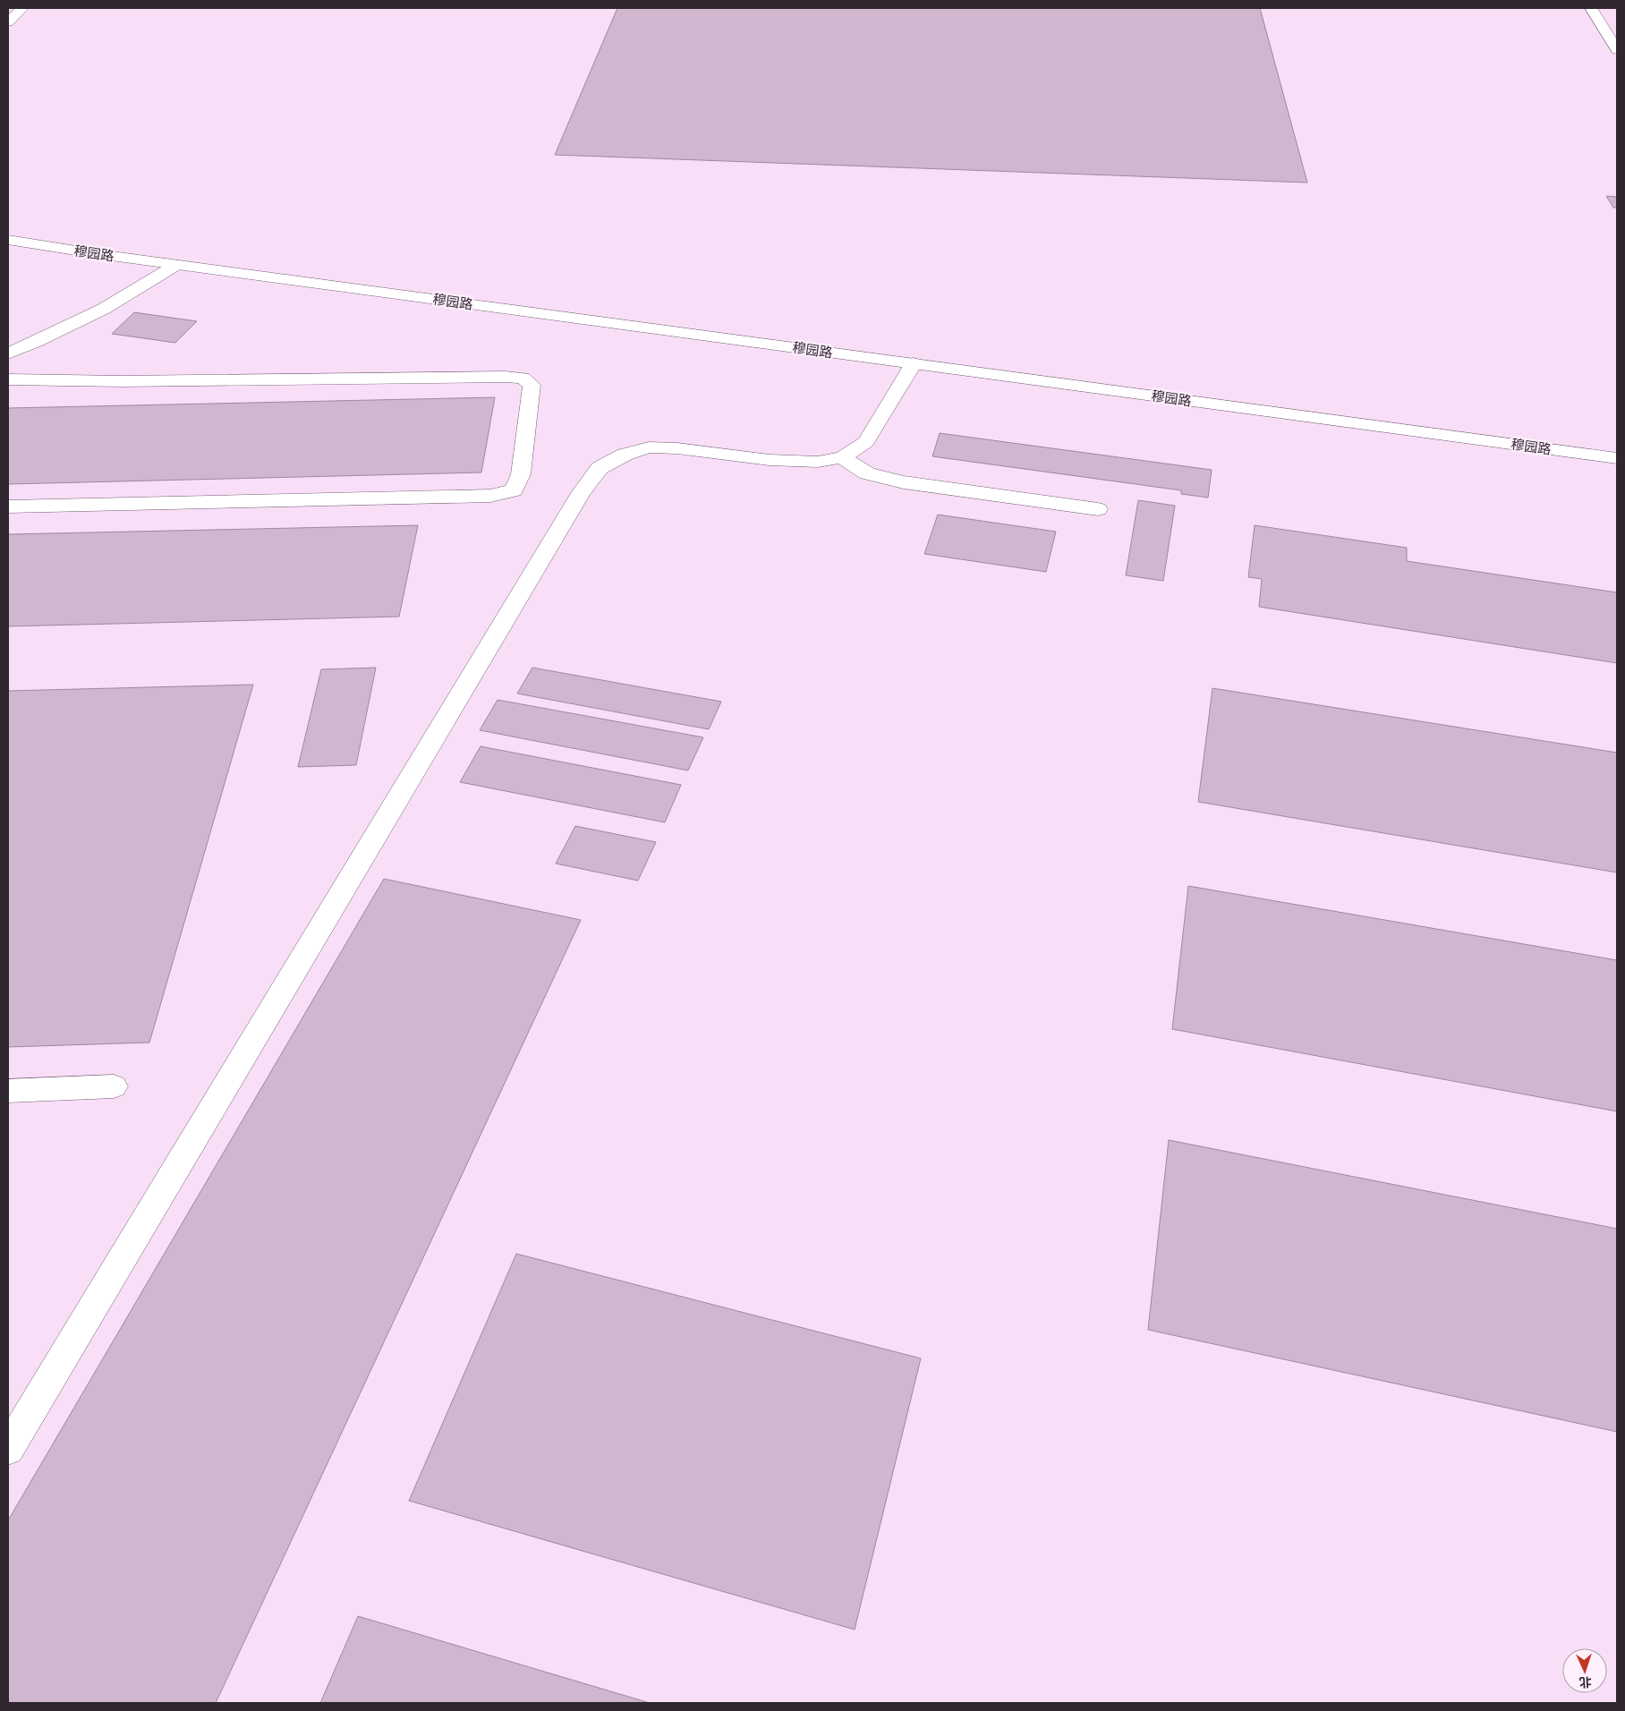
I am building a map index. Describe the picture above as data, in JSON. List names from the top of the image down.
{
  "streets": {
    "street": ["穆园路"]
  },
  "north": "bottom"
}
